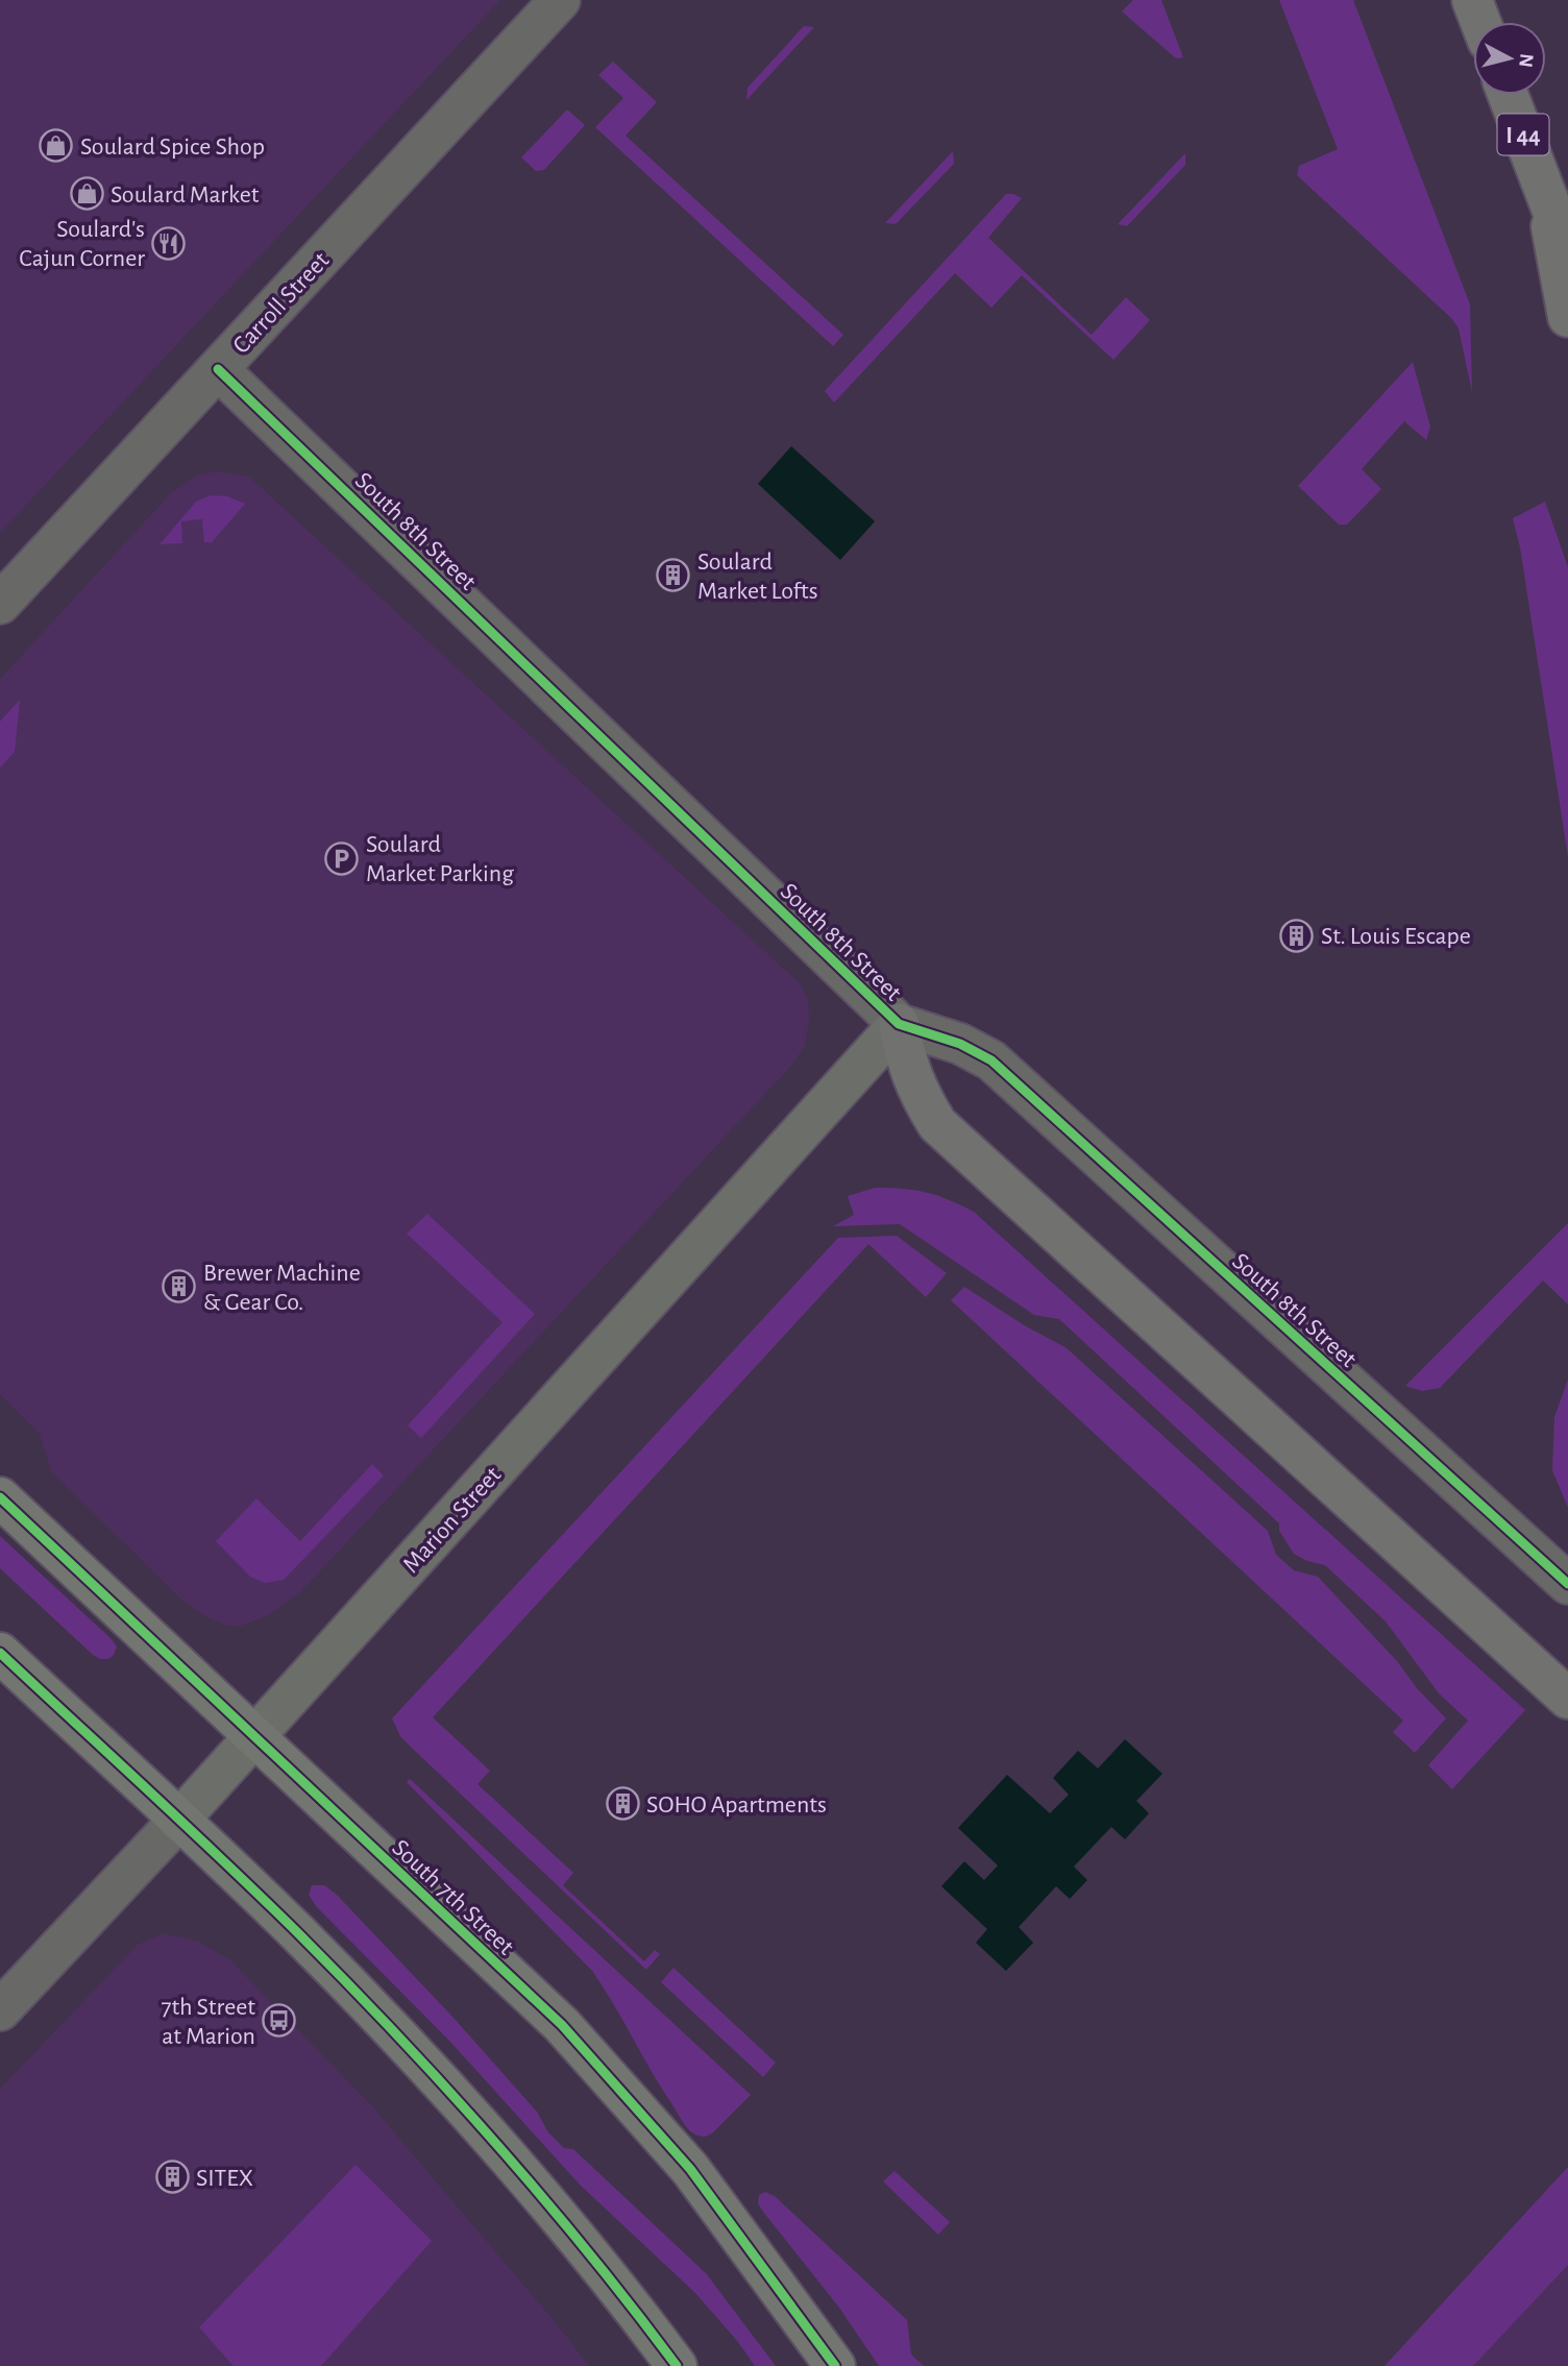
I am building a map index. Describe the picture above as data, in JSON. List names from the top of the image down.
{
  "streets": {
    "highway": ["I 44"],
    "main road": ["South 7th Street"],
    "street": ["Carroll Street", "South 8th Street", "Marion Street"]
  },
  "crossings": [
    ["Carroll Street", "South 8th Street"],
    ["South 8th Street", "Marion Street"],
    ["Marion Street", "South 7th Street"]
  ],
  "places": {
    "shop": ["Soulard Spice Shop", "Soulard Market"],
    "restaurant": ["Soulard's Cajun Corner"],
    "building": [
      "Soulard Market Lofts",
      "St. Louis Escape",
      "Brewer Machine & Gear Co.",
      "SOHO Apartments",
      "SITEX"
    ],
    "parking": ["Soulard Market Parking"],
    "bus stop": ["7th Street at Marion"]
  },
  "north": "right"
}
